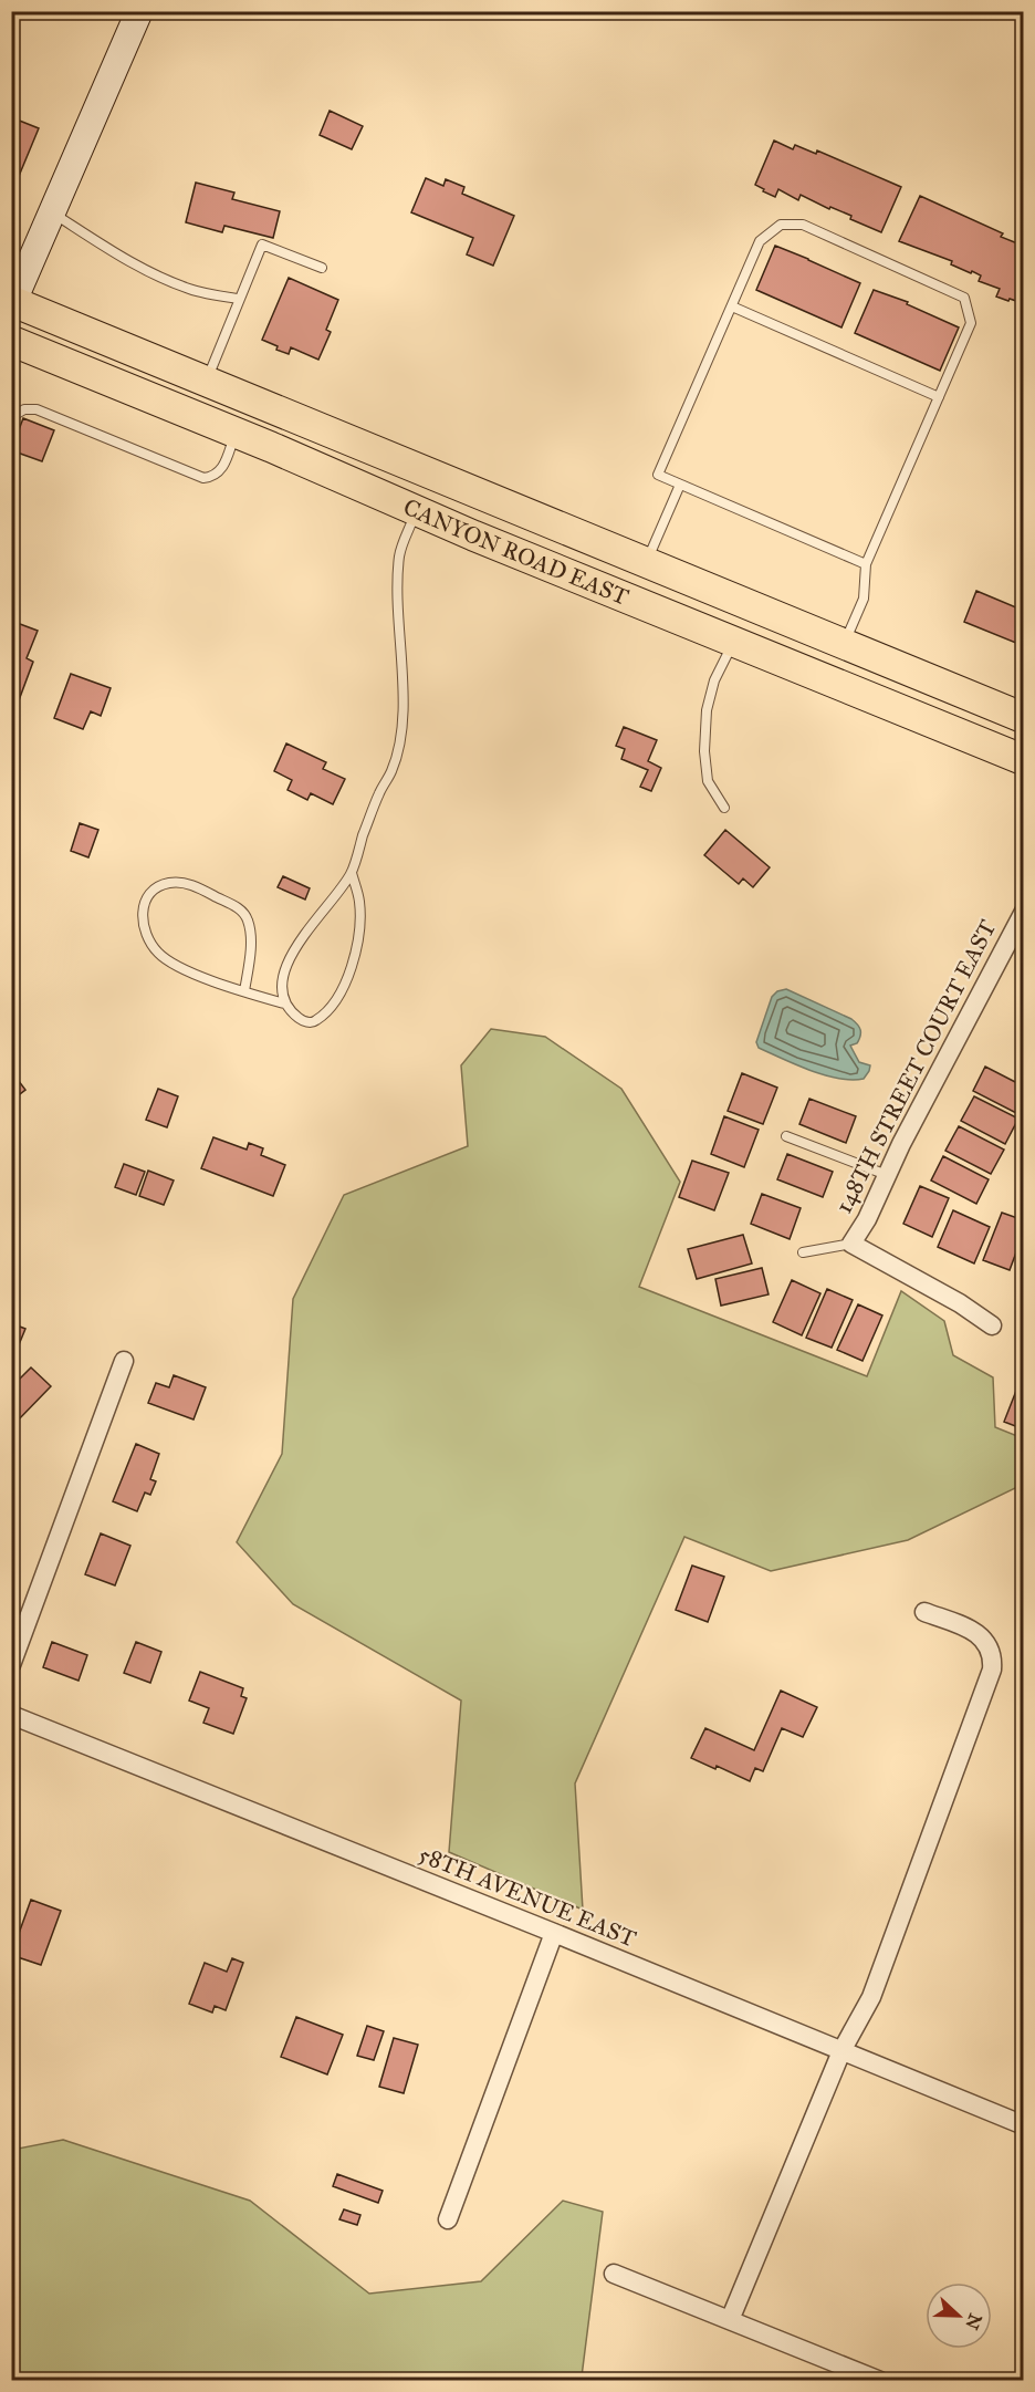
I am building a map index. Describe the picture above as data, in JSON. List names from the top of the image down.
{
  "streets": {
    "main road": ["CANYON ROAD EAST"],
    "street": ["148TH STREET COURT EAST", "58TH AVENUE EAST"]
  },
  "north": "right"
}
